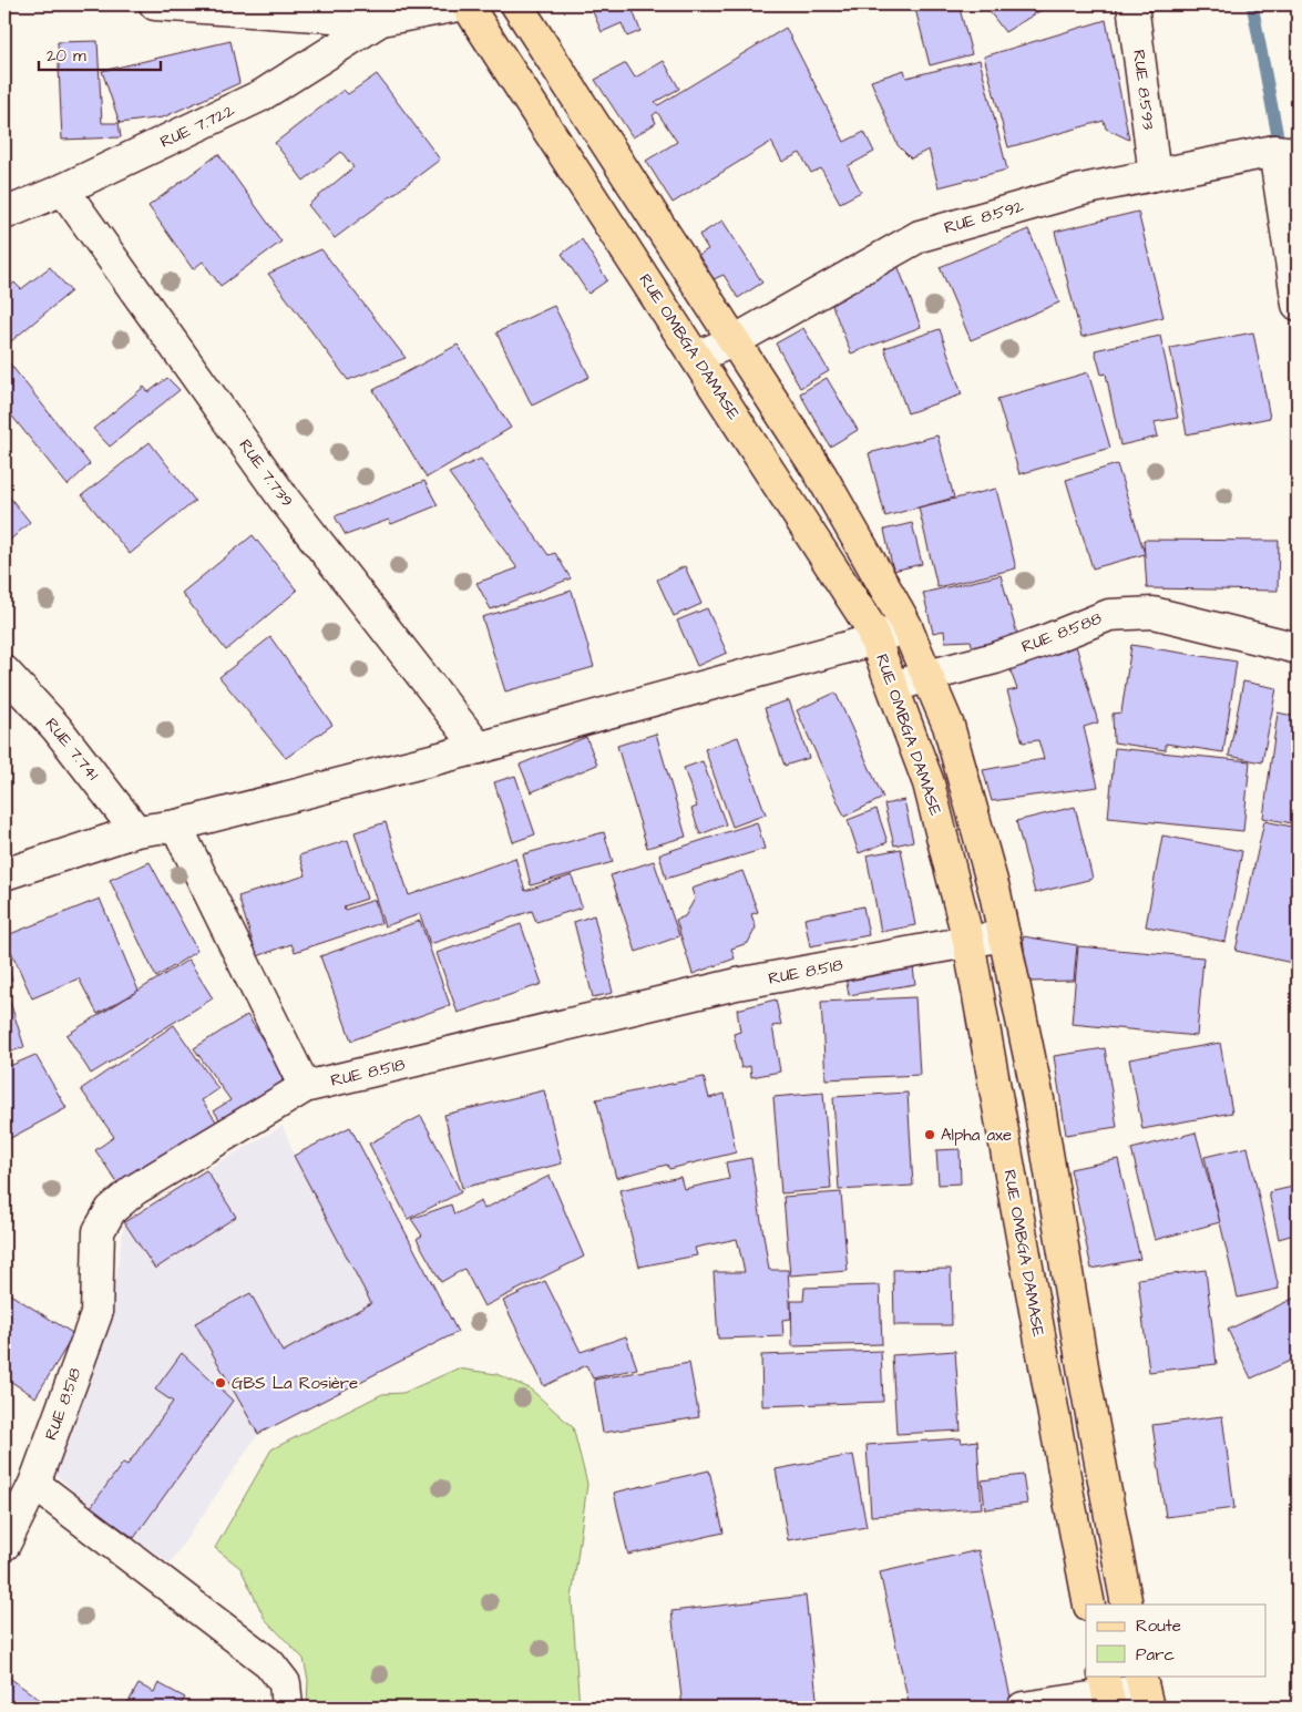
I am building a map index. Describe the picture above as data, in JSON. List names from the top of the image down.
{
  "streets": {
    "main road": ["RUE OMBGA DAMASE"],
    "street": [
      "RUE 8.593",
      "RUE 7.722",
      "RUE 8.592",
      "RUE 7.739",
      "RUE 8.588",
      "RUE 7.741",
      "RUE 8.518"
    ]
  },
  "crossings": [
    ["RUE 8.593", "RUE 8.592"],
    ["RUE 7.722", "RUE 7.739"],
    ["RUE 8.592", "RUE OMBGA DAMASE"],
    ["RUE OMBGA DAMASE", "RUE 8.588"],
    ["RUE OMBGA DAMASE", "RUE 8.518"]
  ],
  "places": ["Alpha axe", "GBS La Rosière"],
  "legend": ["Route", "Parc"],
  "scale_bar": "20 m"
}
